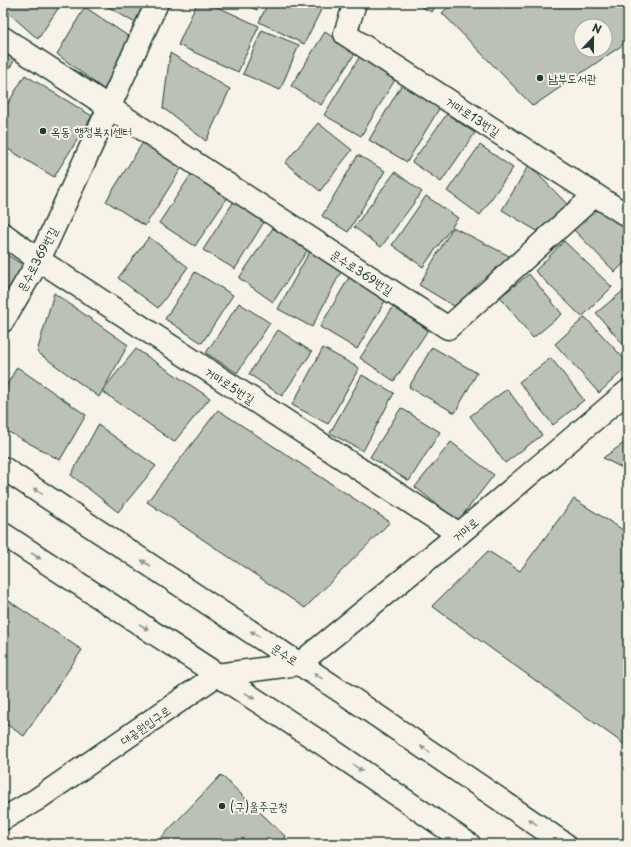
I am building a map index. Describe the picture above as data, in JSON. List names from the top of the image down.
{
  "streets": {
    "street": [
      "거마로13번길",
      "문수로369번길",
      "거마로5번길",
      "거마로",
      "문수로",
      "대공원입구로"
    ]
  },
  "crossings": [
    ["거마로13번길", "문수로369번길"],
    ["문수로369번길", "거마로5번길"],
    ["거마로5번길", "거마로"],
    ["거마로", "문수로"],
    ["거마로", "대공원입구로"],
    ["문수로", "대공원입구로"]
  ],
  "places": ["남부도서관", "옥동 행정복지센터", "(구)울주군청"],
  "north": "top"
}
